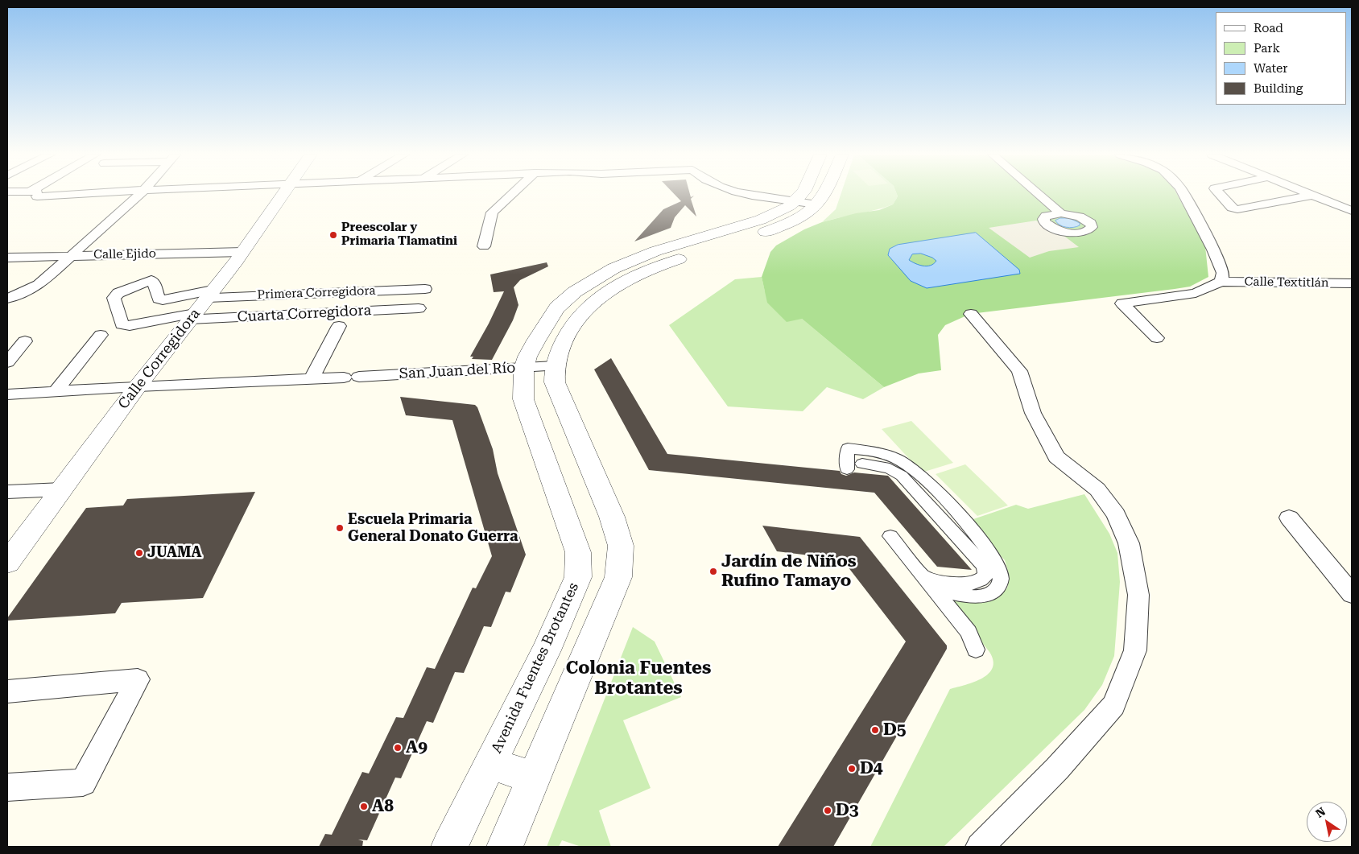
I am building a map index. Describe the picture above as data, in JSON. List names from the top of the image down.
{
  "streets": {
    "street": [
      "Calle Ejido",
      "Calle Textitlán",
      "Primera Corregidora",
      "Cuarta Corregidora",
      "Calle Corregidora",
      "San Juan del Río",
      "Avenida Fuentes Brotantes"
    ]
  },
  "crossings": [
    ["Calle Ejido", "Calle Corregidora"],
    ["Primera Corregidora", "Cuarta Corregidora"],
    ["Primera Corregidora", "Calle Corregidora"],
    ["Cuarta Corregidora", "Calle Corregidora"],
    ["Calle Corregidora", "San Juan del Río"],
    ["San Juan del Río", "Avenida Fuentes Brotantes"]
  ],
  "districts": ["Colonia Fuentes Brotantes"],
  "places": [
    "Preescolar y Primaria Tlamatini",
    "Escuela Primaria General Donato Guerra",
    "JUAMA",
    "Jardín de Niños Rufino Tamayo",
    "D5",
    "A9",
    "D4",
    "A8",
    "D3"
  ],
  "legend": [
    "Road",
    "Park",
    "Water",
    "Building"
  ],
  "north": "top left"
}
